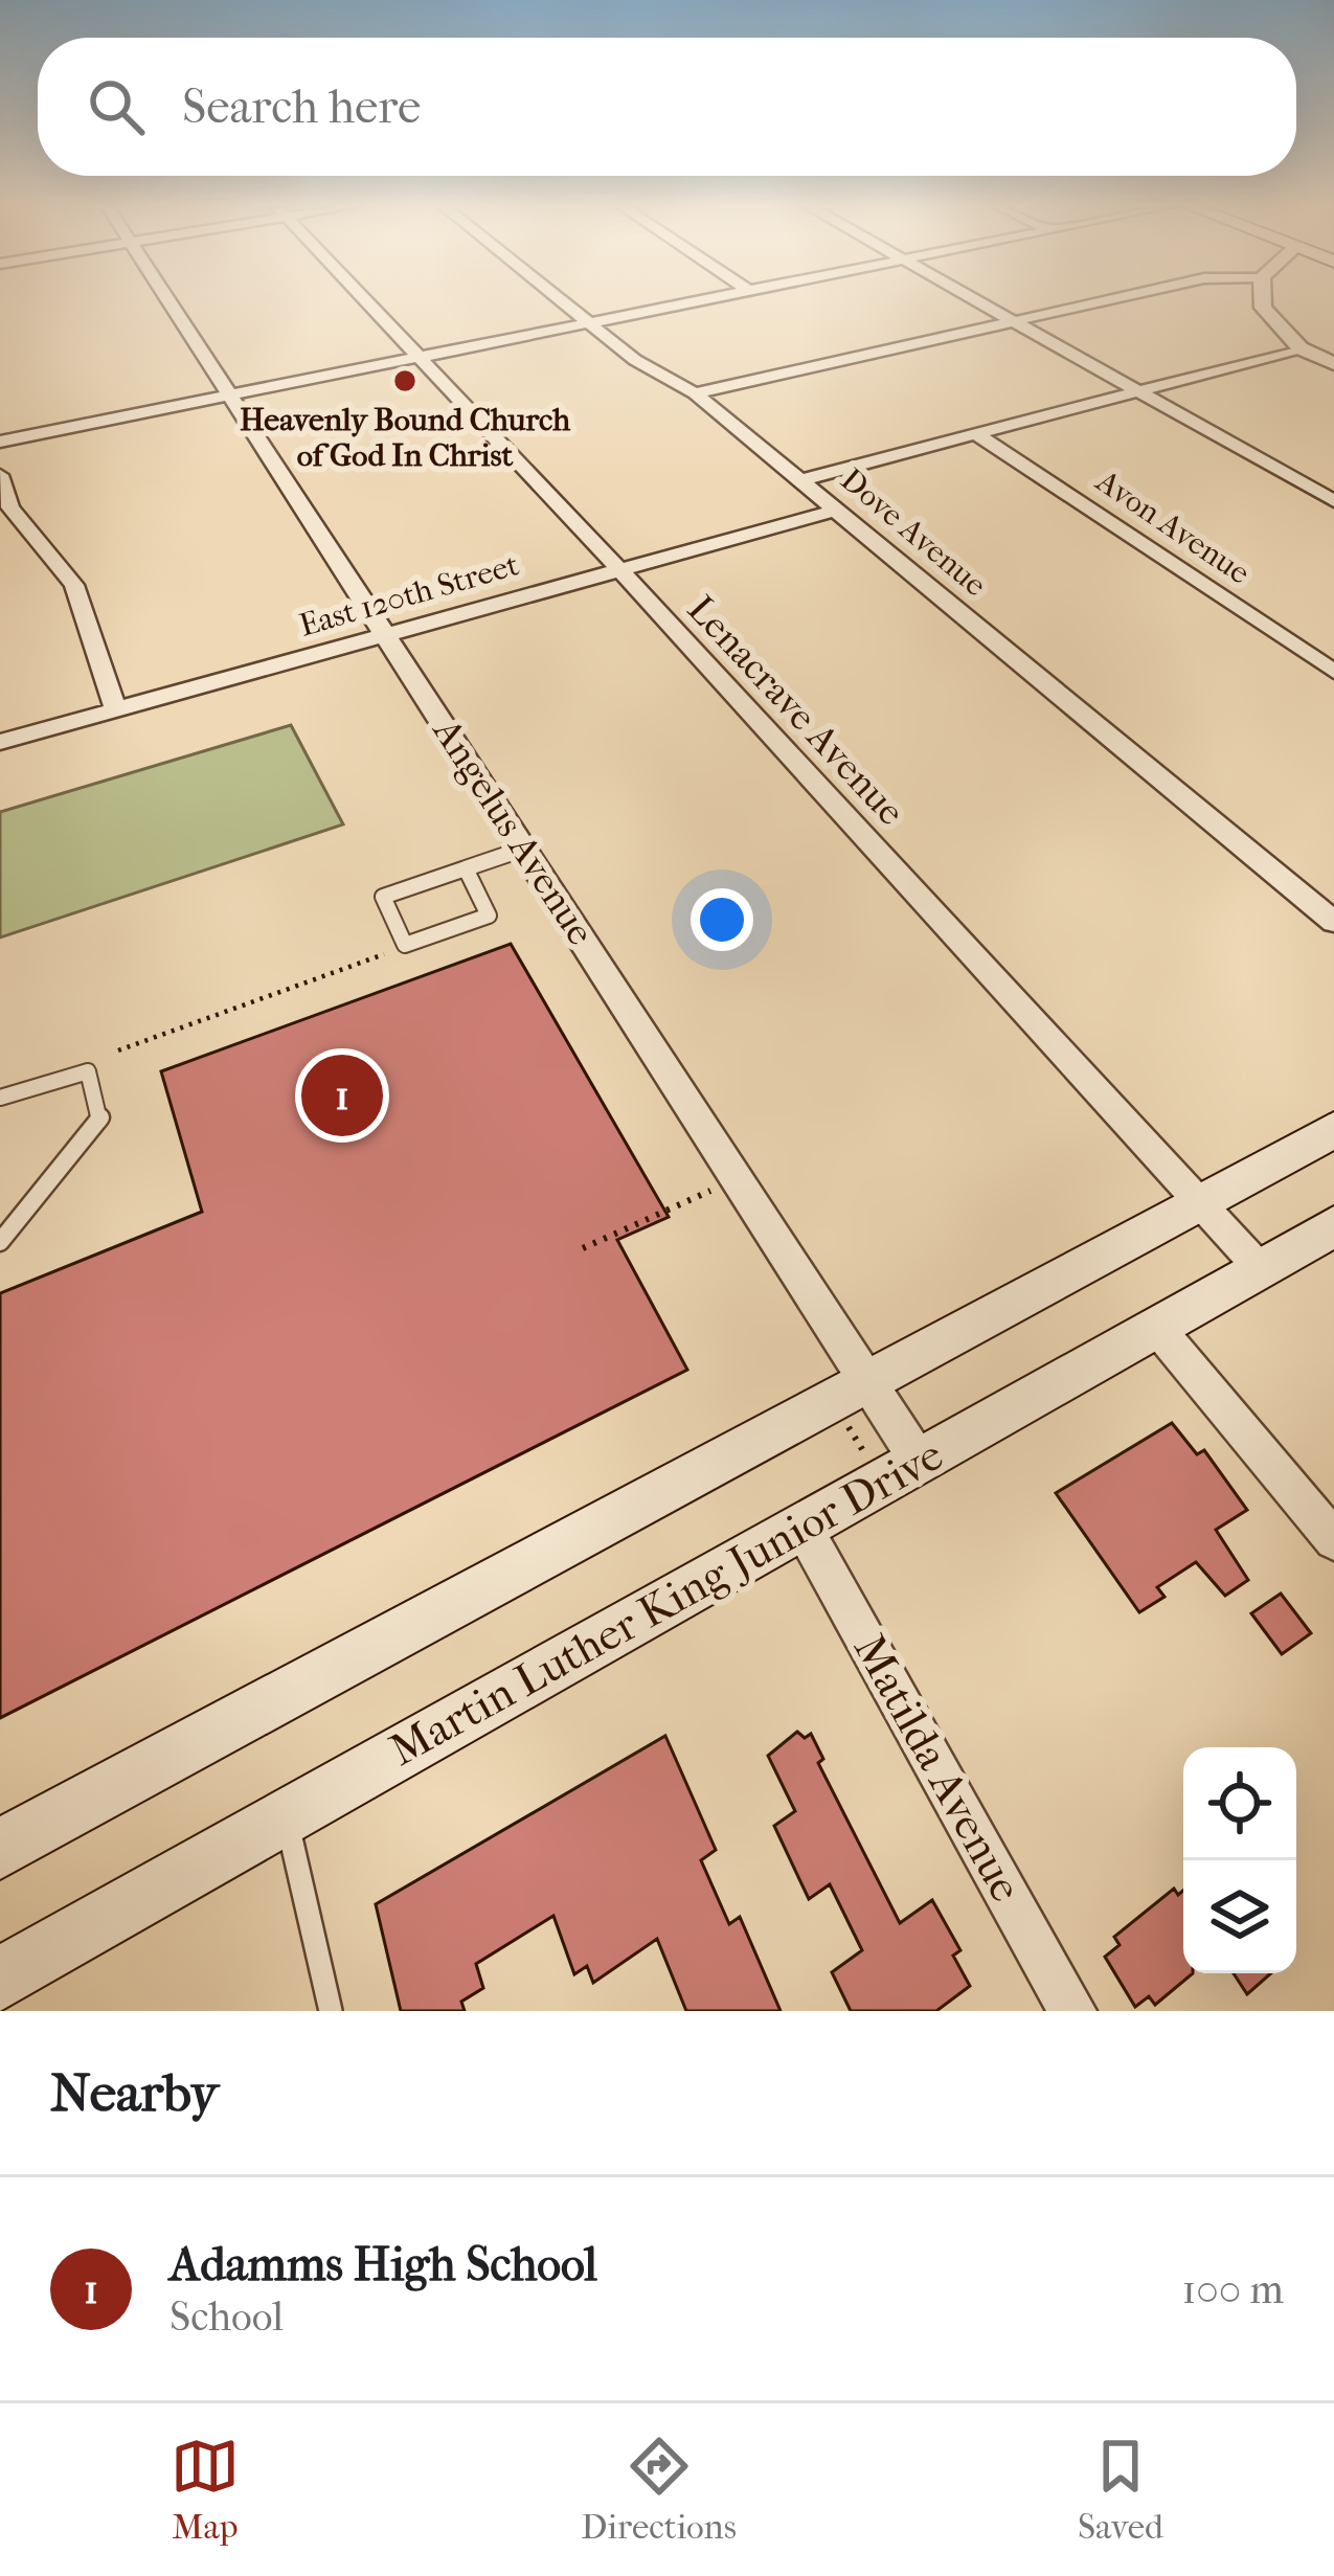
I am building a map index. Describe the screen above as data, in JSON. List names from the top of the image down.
{
  "streets": {
    "main road": ["Martin Luther King Junior Drive"],
    "street": [
      "Avon Avenue",
      "Dove Avenue",
      "East 120th Street",
      "Lenacrave Avenue",
      "Angelus Avenue",
      "Matilda Avenue"
    ]
  },
  "crossings": [
    ["Dove Avenue", "East 120th Street"],
    ["East 120th Street", "Lenacrave Avenue"],
    ["East 120th Street", "Angelus Avenue"],
    ["Lenacrave Avenue", "Martin Luther King Junior Drive"],
    ["Angelus Avenue", "Martin Luther King Junior Drive"],
    ["Martin Luther King Junior Drive", "Matilda Avenue"]
  ],
  "places": ["Heavenly Bound Church of God In Christ"],
  "page": {
    "search": "Search here",
    "pins": "1",
    "heading": "Nearby",
    "list": [
      {
        "mark": "1",
        "name": "Adamms High School",
        "note": "School",
        "value": "100 m"
      }
    ],
    "nav": ["Map", "Directions", "Saved"]
  }
}
